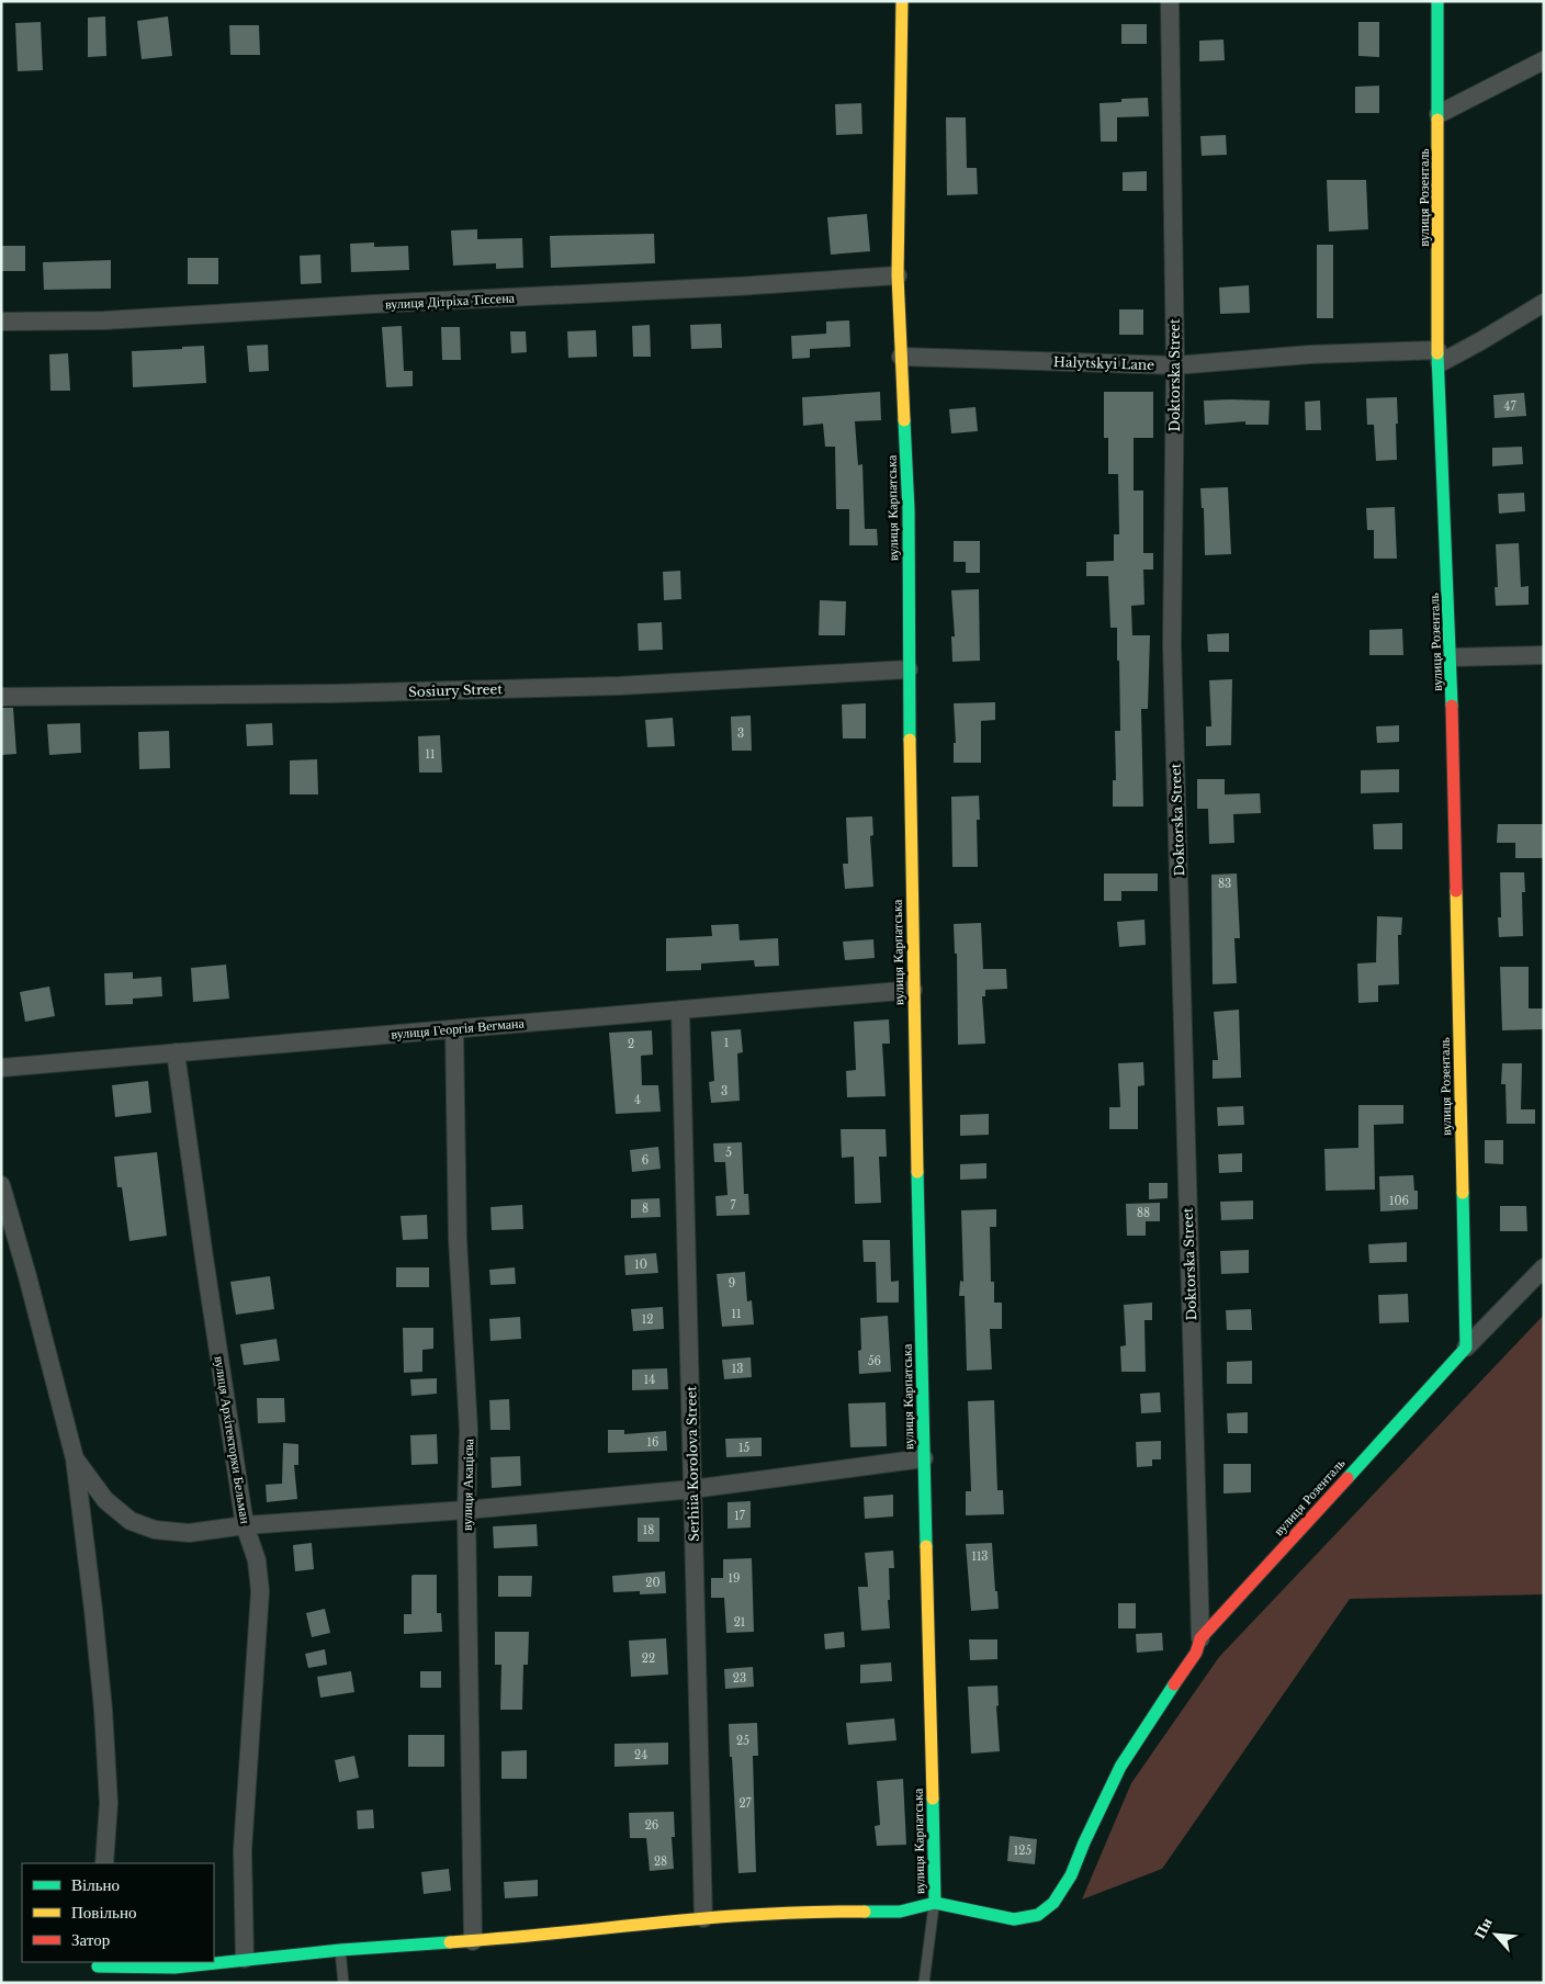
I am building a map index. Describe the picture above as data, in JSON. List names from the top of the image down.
{
  "streets": {
    "street": [
      "вулиця Розенталь",
      "вулиця Дітріха Тіссена",
      "Halytskyi Lane",
      "Doktorska Street",
      "вулиця Карпатська",
      "Sosiury Street",
      "вулиця Георгія Вегмана",
      "вулиця Архітекторки Бельман",
      "Serhiia Korolova Street",
      "вулиця Акацієва"
    ]
  },
  "crossings": [
    ["вулиця Розенталь", "Halytskyi Lane"],
    ["вулиця Розенталь", "Doktorska Street"],
    ["вулиця Розенталь", "вулиця Карпатська"],
    ["вулиця Дітріха Тіссена", "вулиця Карпатська"],
    ["Halytskyi Lane", "Doktorska Street"],
    ["Halytskyi Lane", "вулиця Карпатська"],
    ["вулиця Карпатська", "Sosiury Street"],
    ["вулиця Карпатська", "вулиця Георгія Вегмана"],
    ["вулиця Георгія Вегмана", "вулиця Архітекторки Бельман"],
    ["вулиця Георгія Вегмана", "Serhiia Korolova Street"],
    ["вулиця Георгія Вегмана", "вулиця Акацієва"]
  ],
  "house_numbers": [
    "47",
    "3",
    "11",
    "83",
    "1",
    "2",
    "3",
    "4",
    "5",
    "6",
    "106",
    "7",
    "8",
    "88",
    "10",
    "9",
    "11",
    "12",
    "56",
    "13",
    "14",
    "16",
    "15",
    "17",
    "18",
    "113",
    "19",
    "20",
    "21",
    "22",
    "23",
    "25",
    "24",
    "27",
    "26",
    "125",
    "28"
  ],
  "legend": ["Вільно", "Повільно", "Затор"],
  "north": "top left"
}
